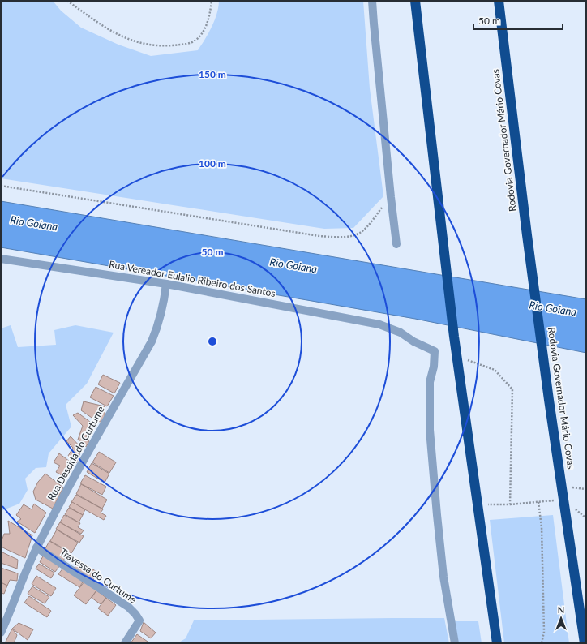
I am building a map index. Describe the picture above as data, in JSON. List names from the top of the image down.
{
  "streets": {
    "highway": ["Rodovia Governador Mário Covas"],
    "street": ["Rua Vereador Eulalio Ribeiro dos Santos", "Rua Descida do Curtume", "Travessa do Curtume"]
  },
  "crossings": [
    ["Rua Vereador Eulalio Ribeiro dos Santos", "Rua Descida do Curtume"],
    ["Rua Descida do Curtume", "Travessa do Curtume"]
  ],
  "water": ["Rio Goiana"],
  "scale_bar": "50 m",
  "north": "top",
  "rings": ["150 m", "100 m", "50 m"]
}
